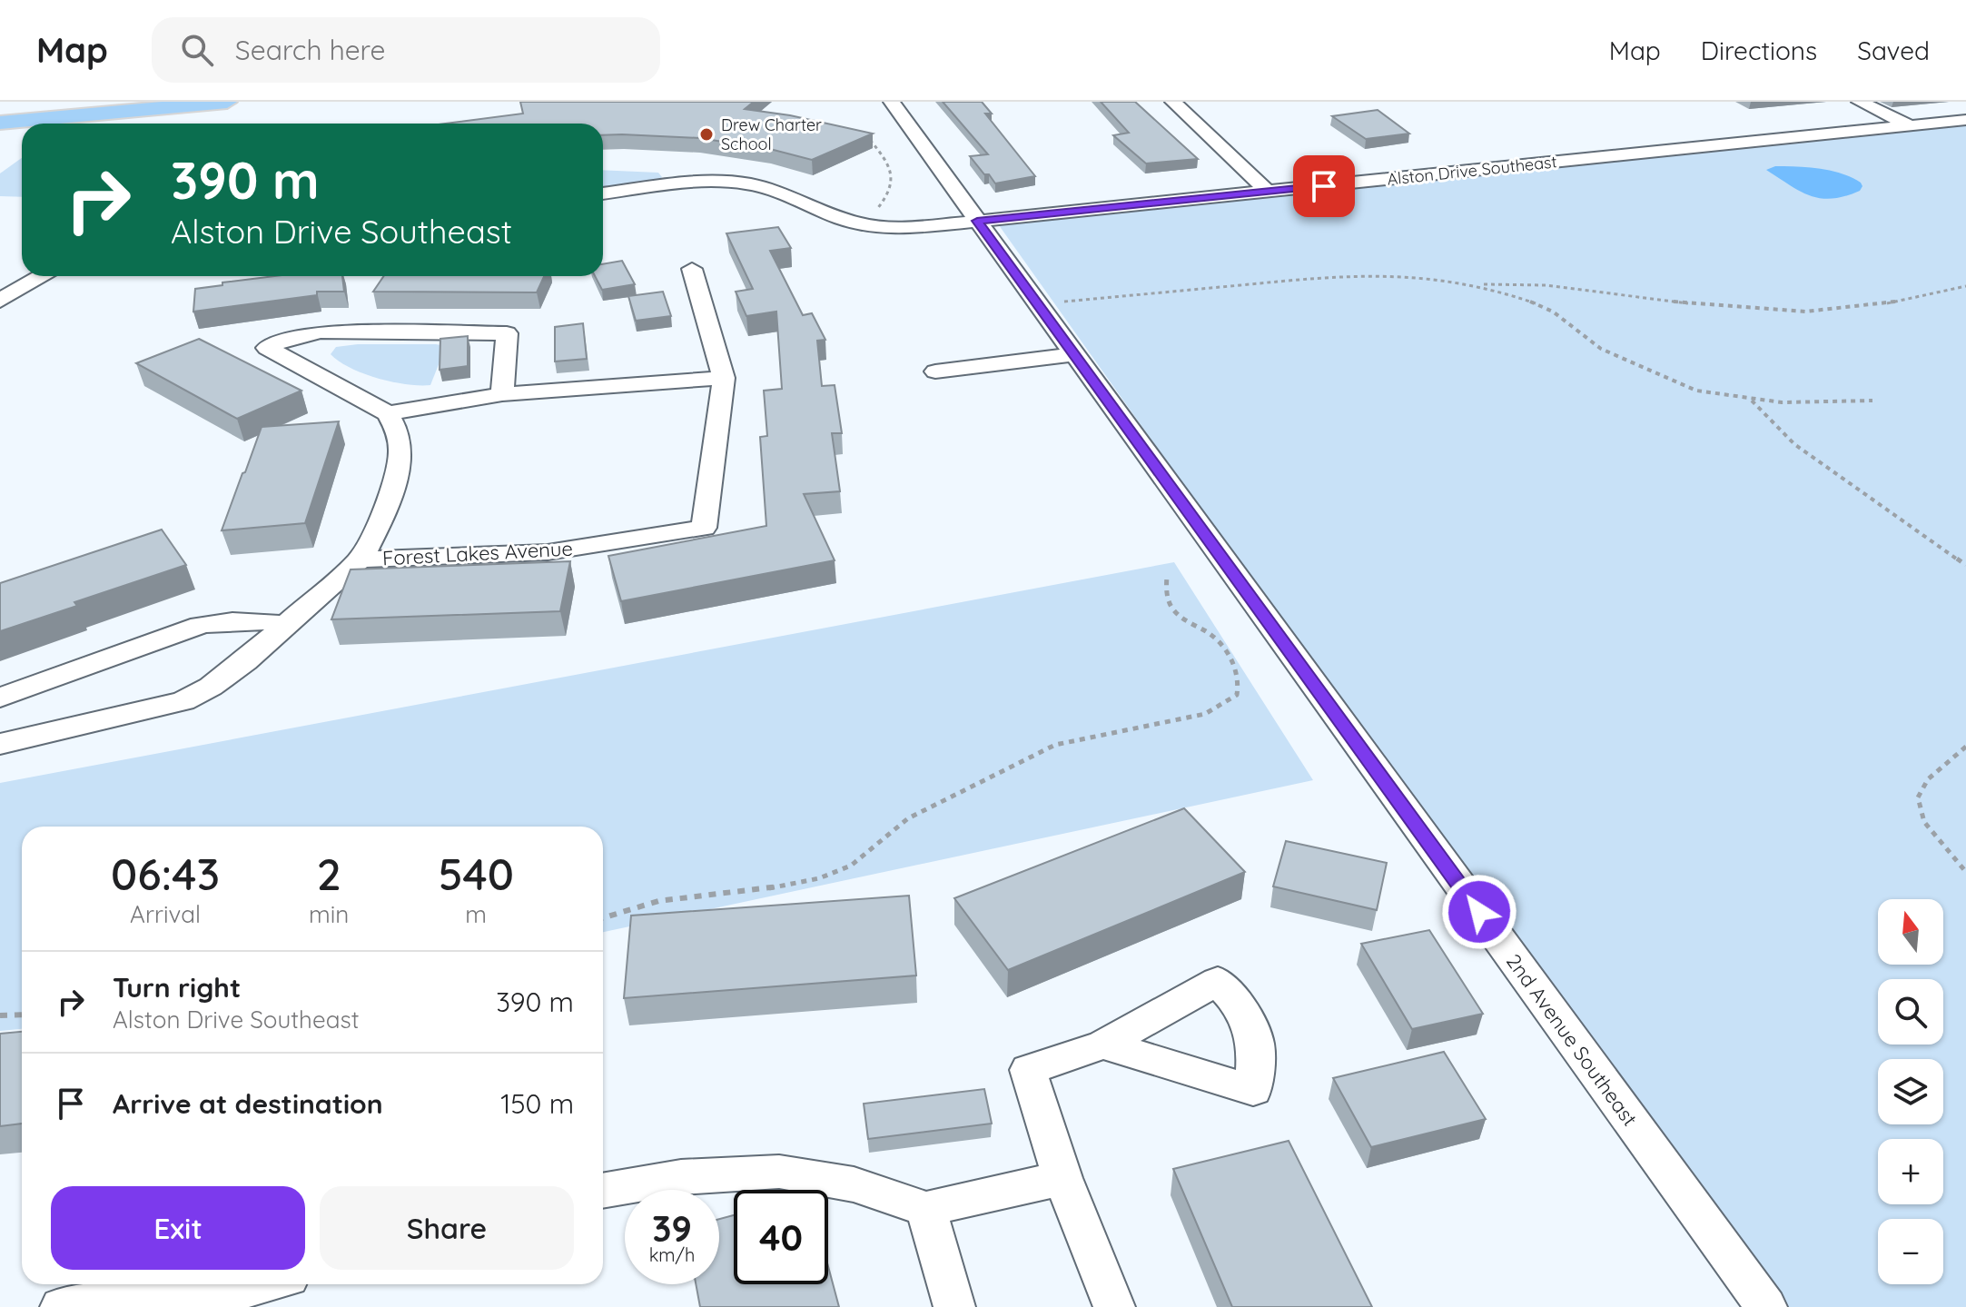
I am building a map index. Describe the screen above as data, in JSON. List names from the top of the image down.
{
  "streets": {
    "street": ["Alston Drive Southeast", "Forest Lakes Avenue", "2nd Avenue Southeast"]
  },
  "crossings": [
    ["Alston Drive Southeast", "2nd Avenue Southeast"]
  ],
  "places": ["Drew Charter School"],
  "north": "top",
  "page": {
    "header": "Map",
    "search": "Search here",
    "nav": ["Map", "Directions", "Saved"],
    "turn": ["390 m", "Alston Drive Southeast"],
    "eta": [
      "06:43",
      "Arrival",
      "2",
      "min",
      "540",
      "m"
    ],
    "map_buttons": ["+", "−"],
    "list": [
      {
        "name": "Turn right",
        "note": "Alston Drive Southeast",
        "value": "390 m"
      },
      {
        "name": "Arrive at destination",
        "value": "150 m"
      }
    ],
    "buttons": ["Exit", "Share"],
    "speed": "39 km/h",
    "limit": "40"
  }
}
